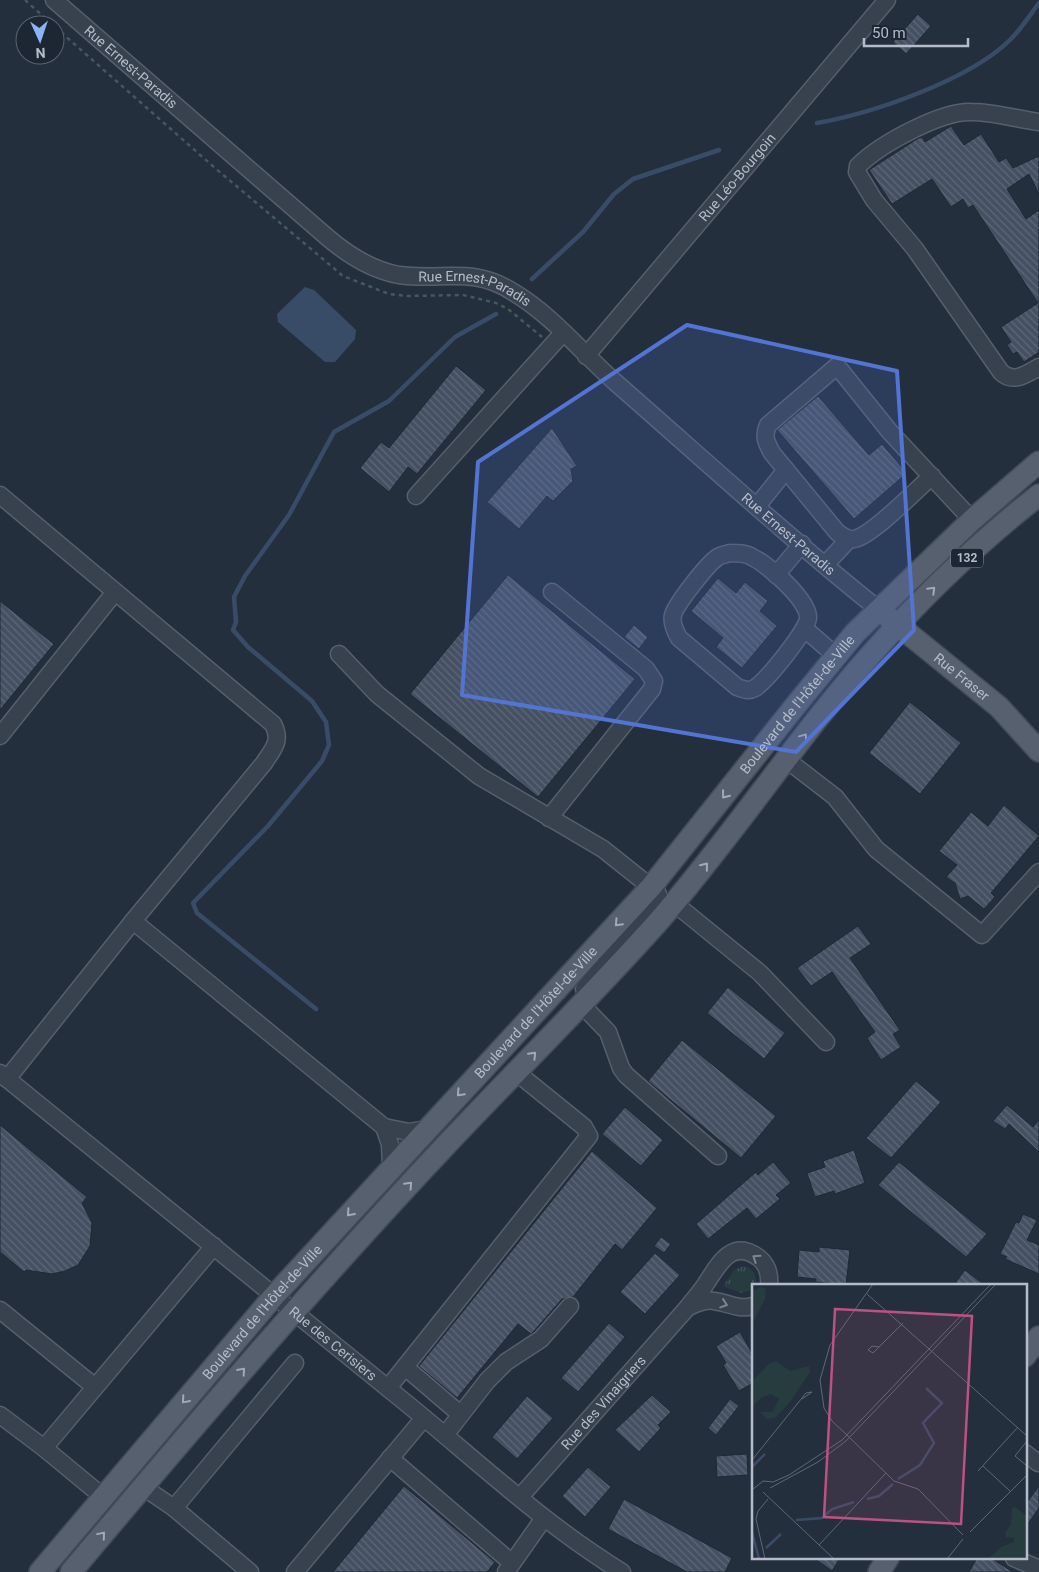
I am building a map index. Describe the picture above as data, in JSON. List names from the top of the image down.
{
  "streets": {
    "main road": ["132", "Rue Fraser", "Boulevard de l'Hôtel-de-Ville"],
    "street": [
      "Rue Ernest-Paradis",
      "Rue Léo-Bourgoin",
      "Rue des Cerisiers",
      "Rue des Vinaigriers"
    ]
  },
  "crossings": [
    ["Rue Ernest-Paradis", "Rue Léo-Bourgoin"],
    ["Rue Ernest-Paradis", "Rue Fraser"],
    ["Rue Ernest-Paradis", "Boulevard de l'Hôtel-de-Ville"],
    ["Rue Fraser", "Boulevard de l'Hôtel-de-Ville"],
    ["Boulevard de l'Hôtel-de-Ville", "Rue des Cerisiers"],
    ["Rue des Cerisiers", "Rue des Vinaigriers"]
  ],
  "scale_bar": "50 m",
  "north": "bottom"
}
